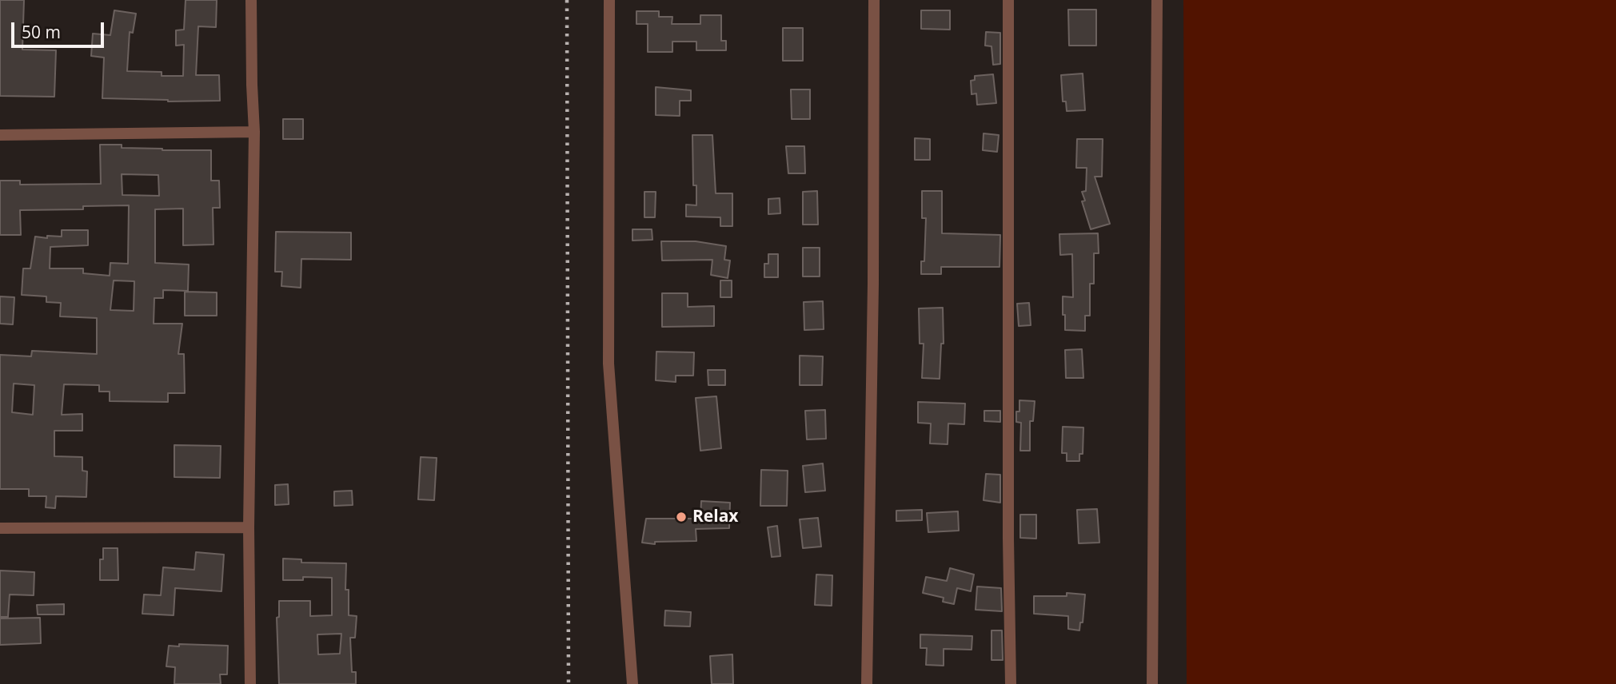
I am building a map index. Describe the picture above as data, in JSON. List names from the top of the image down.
{
  "places": ["Relax"],
  "scale_bar": "50 m"
}
